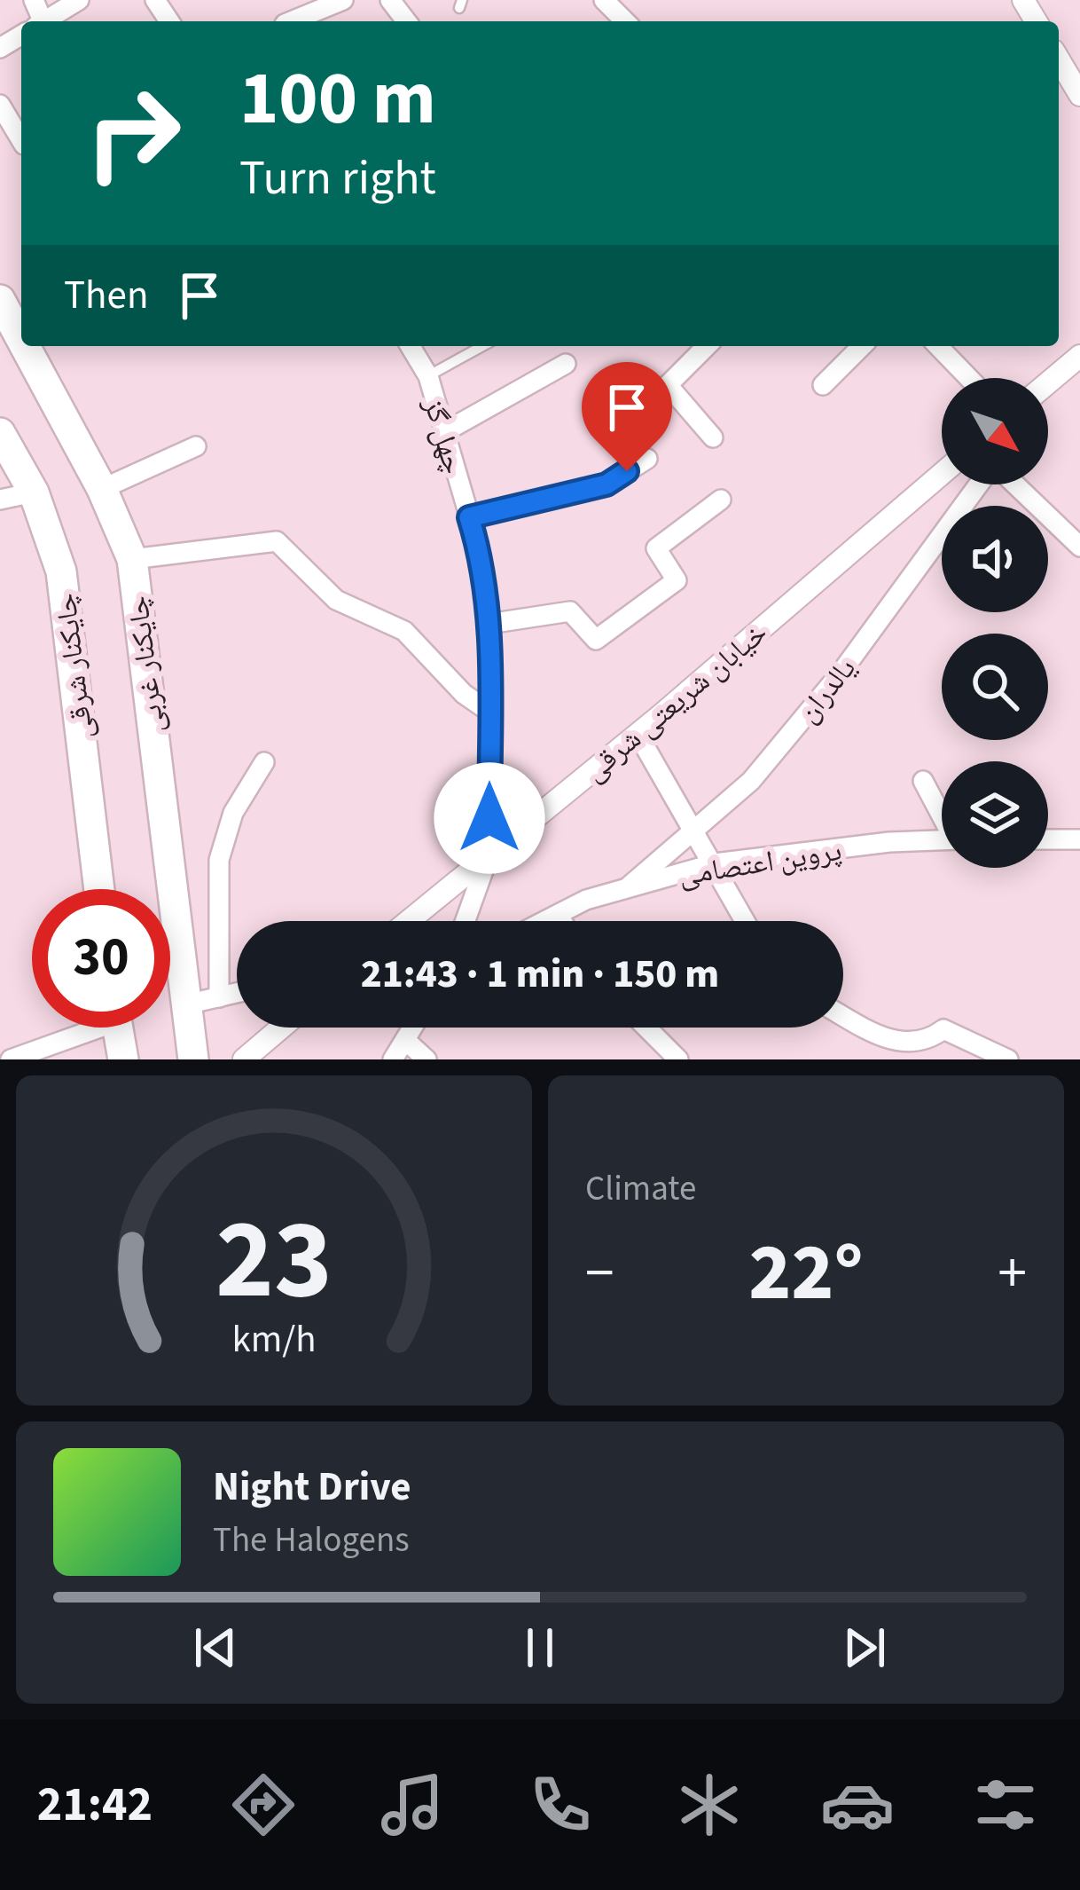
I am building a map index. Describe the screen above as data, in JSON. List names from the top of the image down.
{
  "streets": {
    "main road": ["چایکنار غربی", "چایکنار شرقی"],
    "street": [
      "چهل گز",
      "یالدران",
      "خیابان شریعتی شرقی",
      "پروین اعتصامی"
    ]
  },
  "crossings": [
    ["چهل گز", "خیابان شریعتی شرقی"],
    ["یالدران", "پروین اعتصامی"]
  ],
  "north": "bottom right",
  "page": {
    "turn": ["100 m", "Turn right"],
    "then": "Then",
    "limit": "30",
    "trip": "21:43 · 1 min · 150 m",
    "tile": "Climate",
    "heat": ["−", "22°", "+"],
    "song": ["Night Drive", "The Halogens"],
    "tabs": "21:42",
    "gauge": ["23", "km/h"]
  }
}
